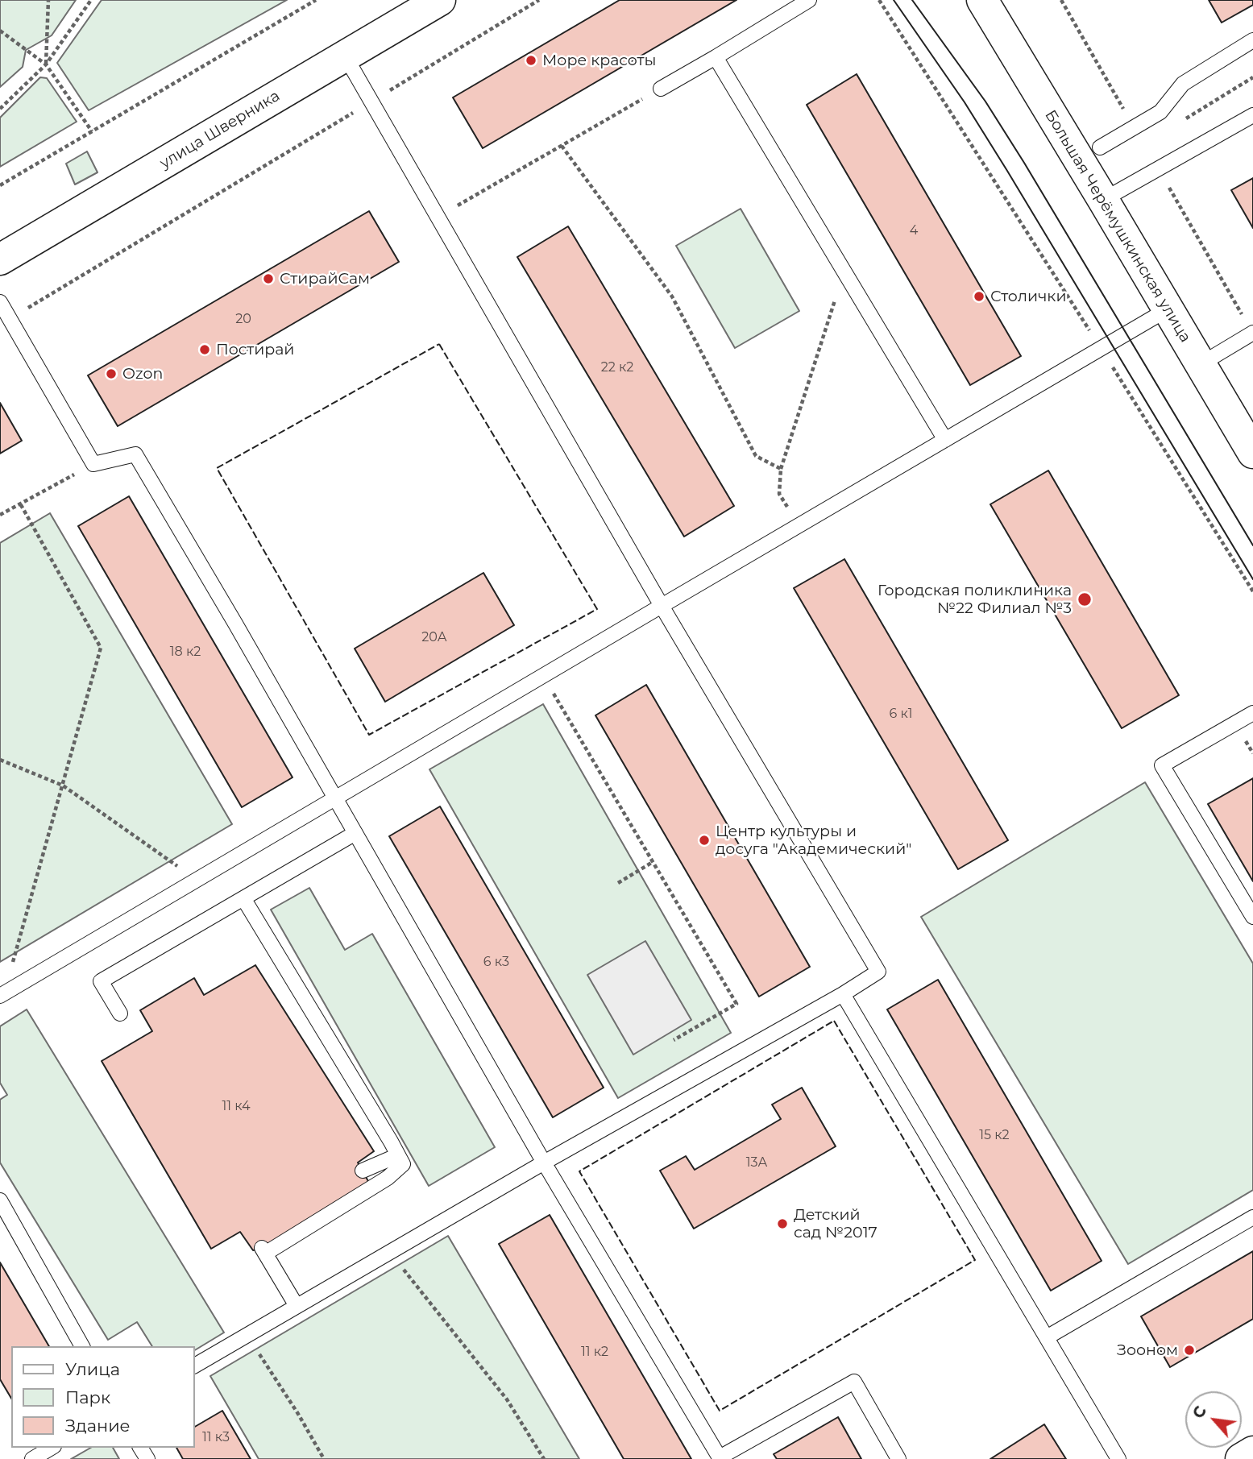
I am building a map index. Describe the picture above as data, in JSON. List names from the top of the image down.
{
  "streets": {
    "main road": ["улица Шверника", "Большая Черёмушкинская улица"]
  },
  "places": [
    "Море красоты",
    "СтирайСам",
    "Столички",
    "Постирай",
    "Ozon",
    "Городская поликлиника №22 Филиал №3",
    "Центр культуры и досуга \"Академический\"",
    "Детский сад №2017",
    "Зооном"
  ],
  "house_numbers": [
    "4",
    "20",
    "22 к2",
    "20А",
    "18 к2",
    "6 к1",
    "6 к3",
    "11 к4",
    "15 к2",
    "13А",
    "11 к2",
    "11 к3"
  ],
  "legend": ["Улица", "Парк", "Здание"],
  "north": "top left"
}
